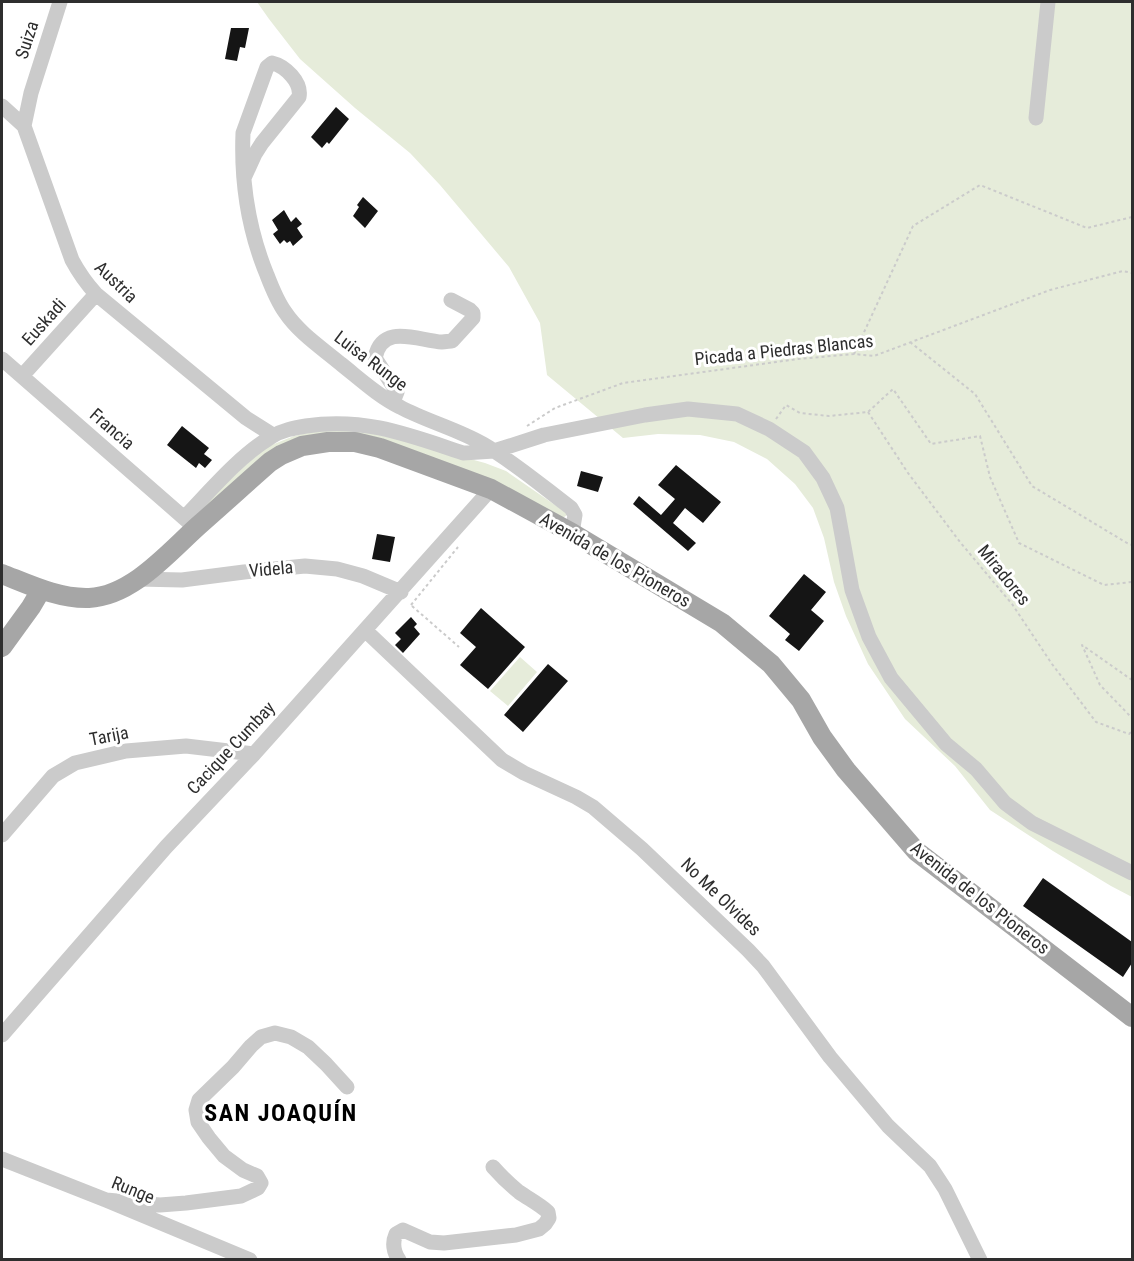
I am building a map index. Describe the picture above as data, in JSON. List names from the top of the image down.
{
  "streets": {
    "main road": ["Avenida de los Pioneros"],
    "street": [
      "Suiza",
      "Austria",
      "Euskadi",
      "Luisa Runge",
      "Francia",
      "Videla",
      "Tarija",
      "Cacique Cumbay",
      "No Me Olvides",
      "Runge"
    ],
    "path": ["Picada a Piedras Blancas", "Miradores"]
  },
  "crossings": [
    ["Suiza", "Austria"],
    ["Austria", "Euskadi"],
    ["Euskadi", "Francia"],
    ["Luisa Runge", "Avenida de los Pioneros"],
    ["Francia", "Avenida de los Pioneros"],
    ["Avenida de los Pioneros", "Videla"],
    ["Avenida de los Pioneros", "Cacique Cumbay"],
    ["Videla", "Cacique Cumbay"],
    ["Tarija", "Cacique Cumbay"],
    ["Cacique Cumbay", "No Me Olvides"]
  ],
  "districts": ["SAN JOAQUÍN"]
}
